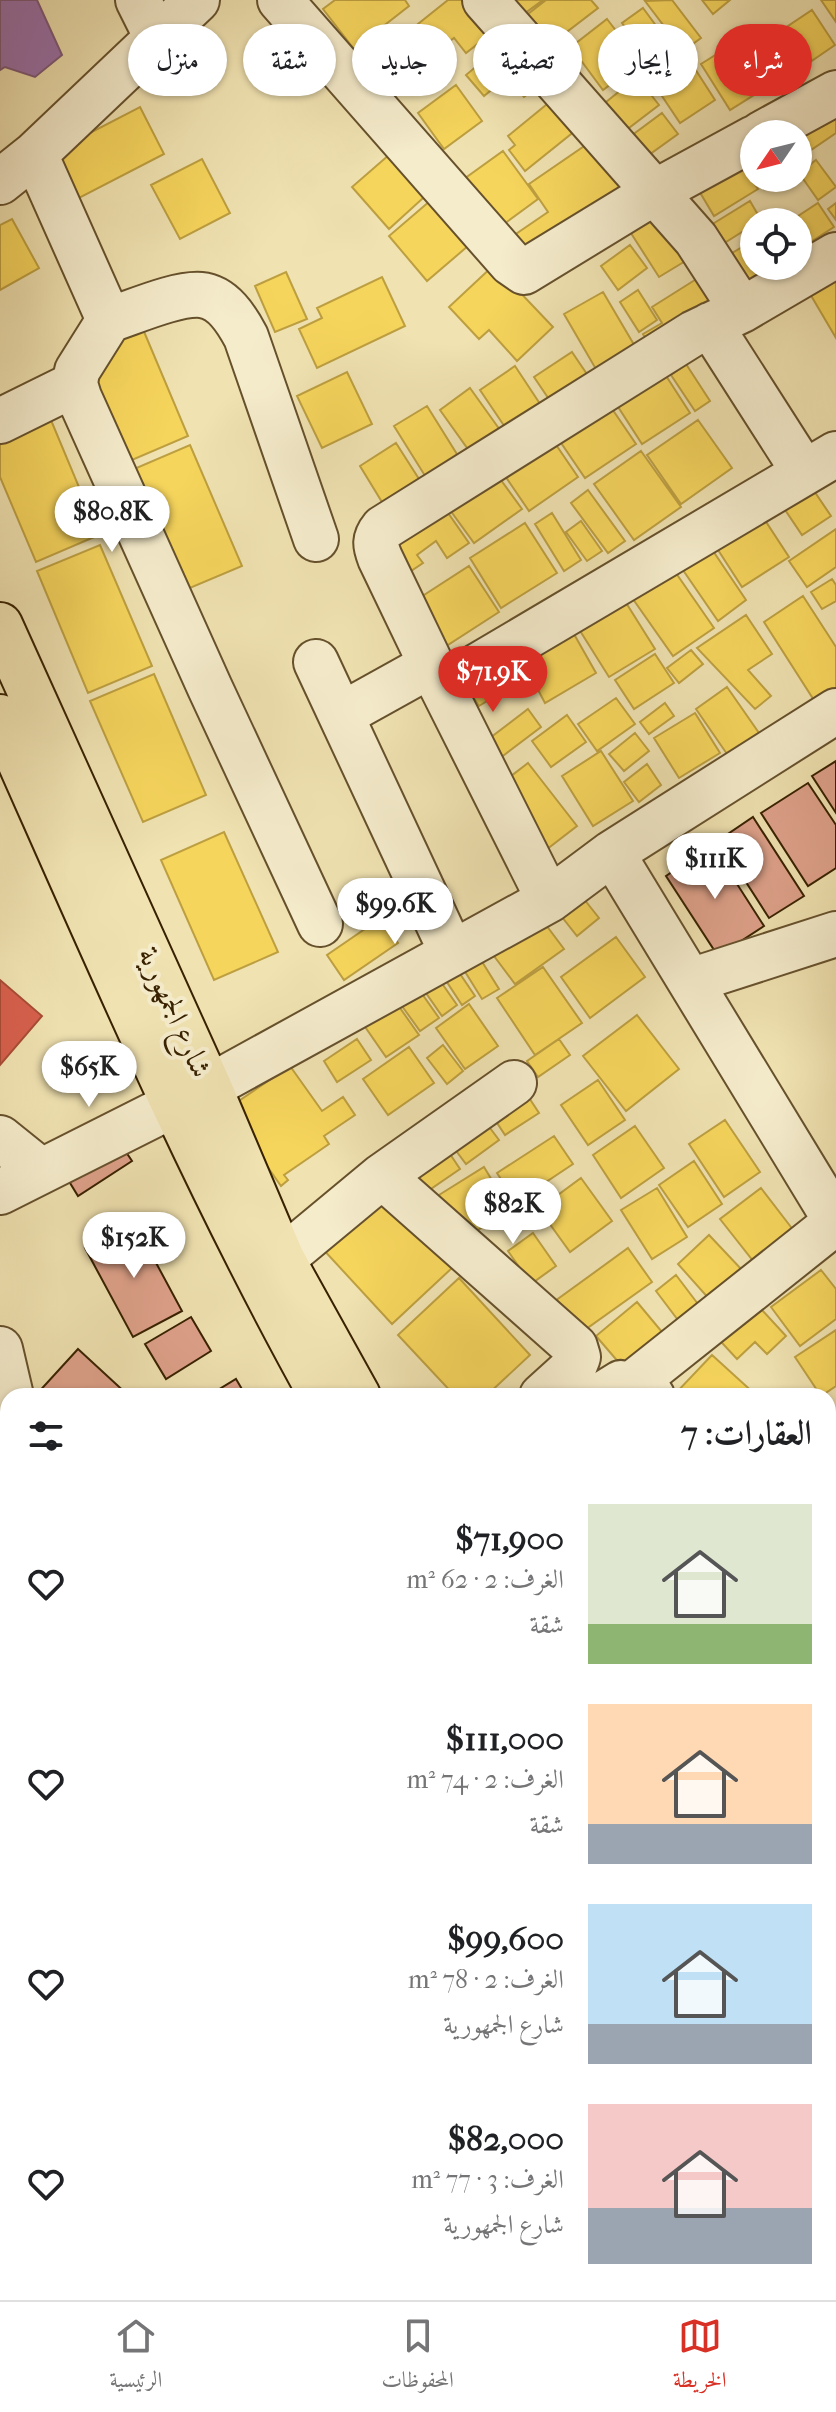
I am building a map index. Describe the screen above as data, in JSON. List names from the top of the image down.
{
  "streets": {
    "main road": ["شارع الجمهورية"]
  },
  "north": "bottom left",
  "page": {
    "chip": [
      "شراء",
      "إيجار",
      "تصفية",
      "جديد",
      "شقة",
      "منزل"
    ],
    "price": [
      "$80.8K",
      "$71.9K",
      "$111K",
      "$99.6K",
      "$65K",
      "$82K",
      "$152K"
    ],
    "heading": "العقارات: 7",
    "list": [
      {
        "name": "$71,900",
        "note": "الغرف: 2 · 62 m² · شقة"
      },
      {
        "name": "$111,000",
        "note": "الغرف: 2 · 74 m² · شقة"
      },
      {
        "name": "$99,600",
        "note": "الغرف: 2 · 78 m² · شارع الجمهورية"
      },
      {
        "name": "$82,000",
        "note": "الغرف: 3 · 77 m² · شارع الجمهورية"
      }
    ],
    "tabs": ["الخريطة", "المحفوظات", "الرئيسية"]
  }
}
